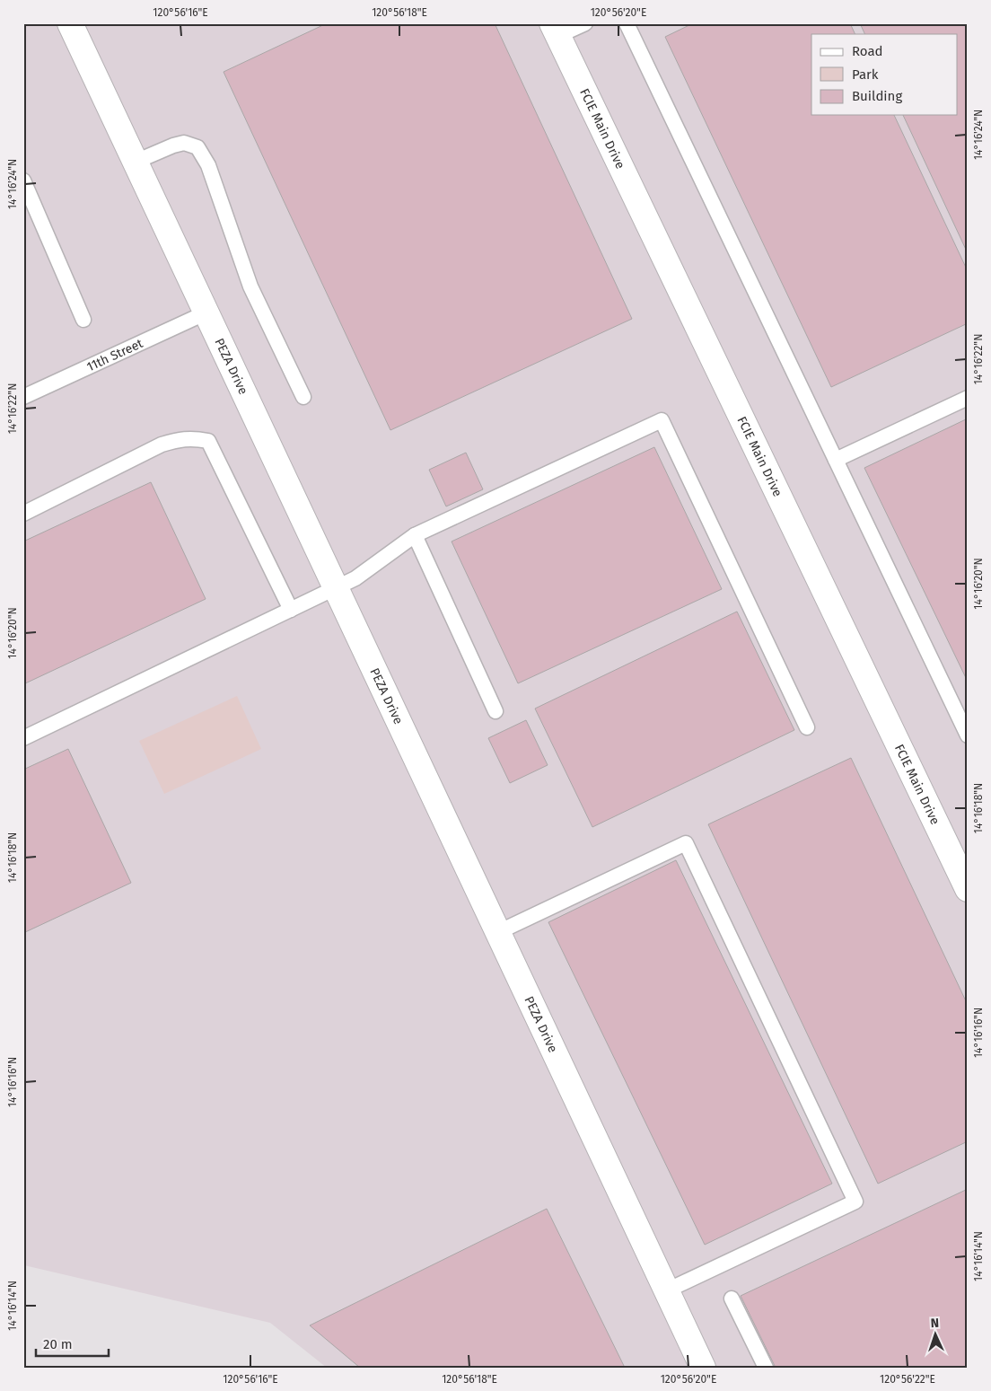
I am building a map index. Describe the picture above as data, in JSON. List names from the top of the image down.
{
  "streets": {
    "street": ["FCIE Main Drive", "PEZA Drive"],
    "lane": ["11th Street"]
  },
  "crossings": [
    ["11th Street", "PEZA Drive"]
  ],
  "legend": ["Road", "Park", "Building"],
  "scale_bar": "20 m",
  "north": "top",
  "coordinates": [
    "120°56'16\"E",
    "120°56'18\"E",
    "120°56'20\"E",
    "14°16'24\"N",
    "14°16'22\"N",
    "14°16'20\"N",
    "14°16'18\"N",
    "14°16'16\"N",
    "14°16'14\"N",
    "120°56'22\"E"
  ]
}
